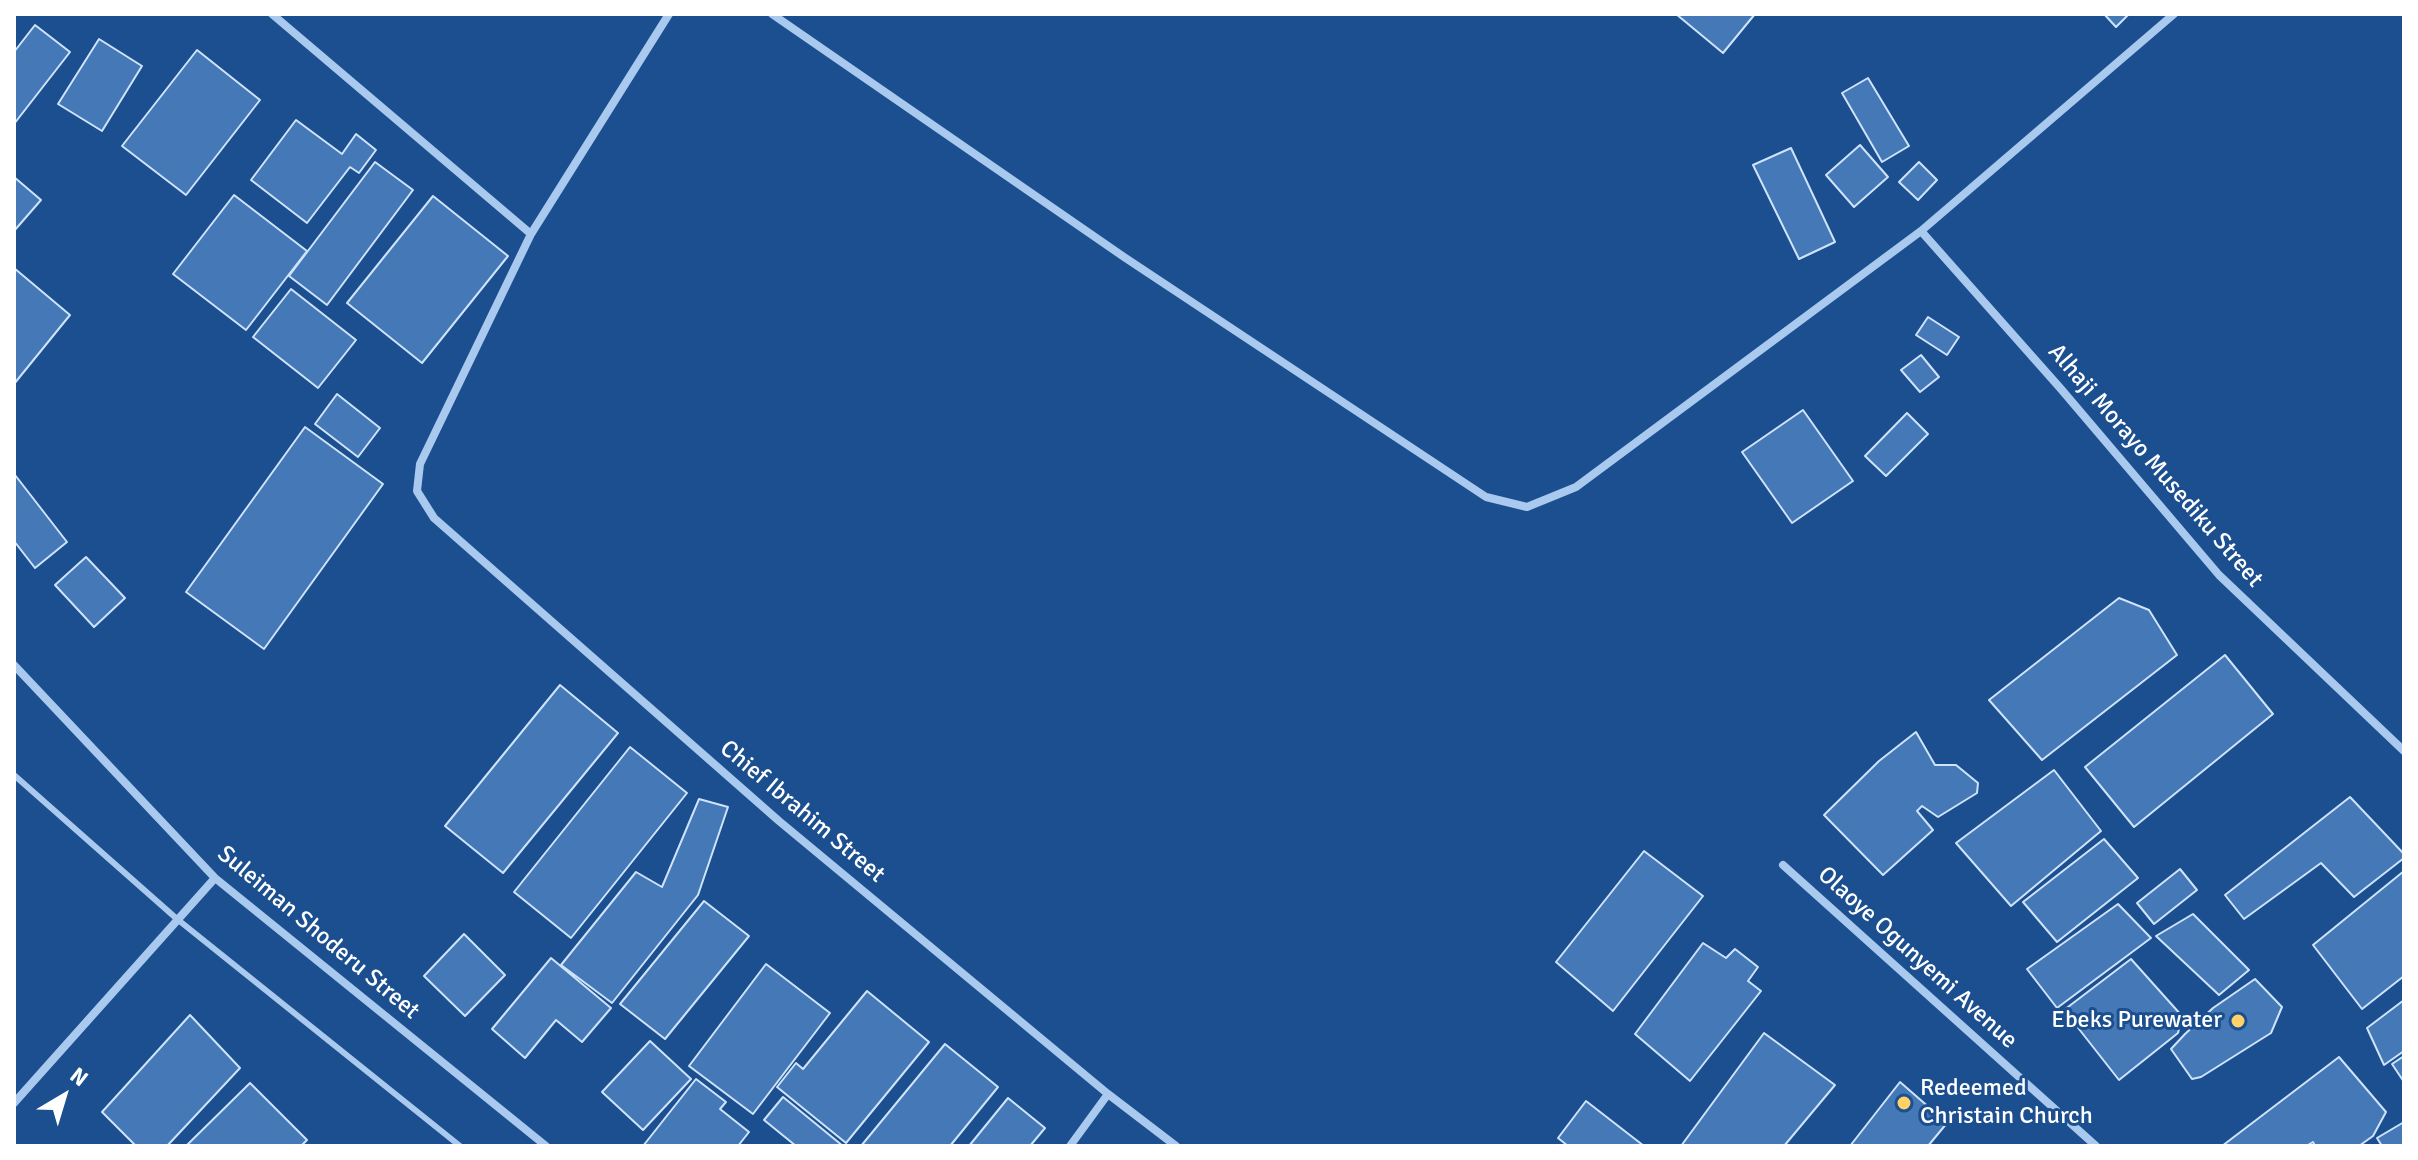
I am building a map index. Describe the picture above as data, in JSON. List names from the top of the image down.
{
  "streets": {
    "street": [
      "Alhaji Morayo Musediku Street",
      "Chief Ibrahim Street",
      "Suleiman Shoderu Street",
      "Olaoye Ogunyemi Avenue"
    ]
  },
  "places": ["Ebeks Purewater", "Redeemed Christain Church"],
  "north": "top right"
}
